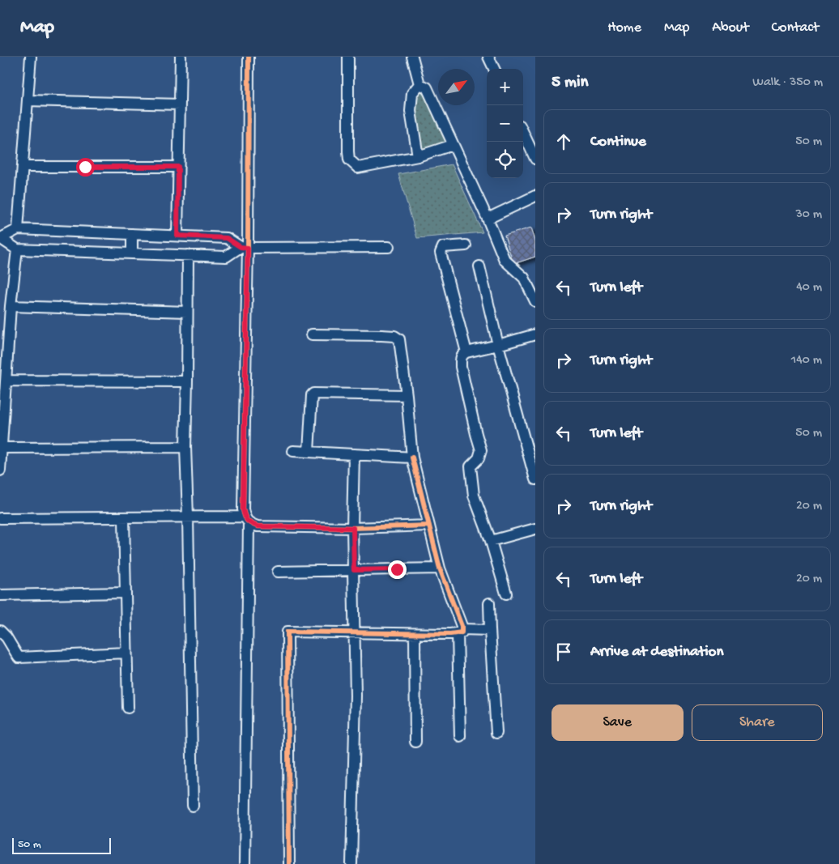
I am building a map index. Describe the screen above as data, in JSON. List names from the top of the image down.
{
  "scale_bar": "50 m",
  "north": "top right",
  "page": {
    "header": "Map",
    "nav": [
      "Home",
      "Map",
      "About",
      "Contact"
    ],
    "heading": ["5 min", "Walk · 350 m"],
    "map_buttons": ["+", "−"],
    "list": [
      ["Continue", "50 m"],
      ["Turn right", "30 m"],
      ["Turn left", "40 m"],
      ["Turn right", "140 m"],
      ["Turn left", "50 m"],
      ["Turn right", "20 m"],
      ["Turn left", "20 m"],
      "Arrive at destination"
    ],
    "buttons": ["Save", "Share"],
    "scale": "50 m"
  }
}
